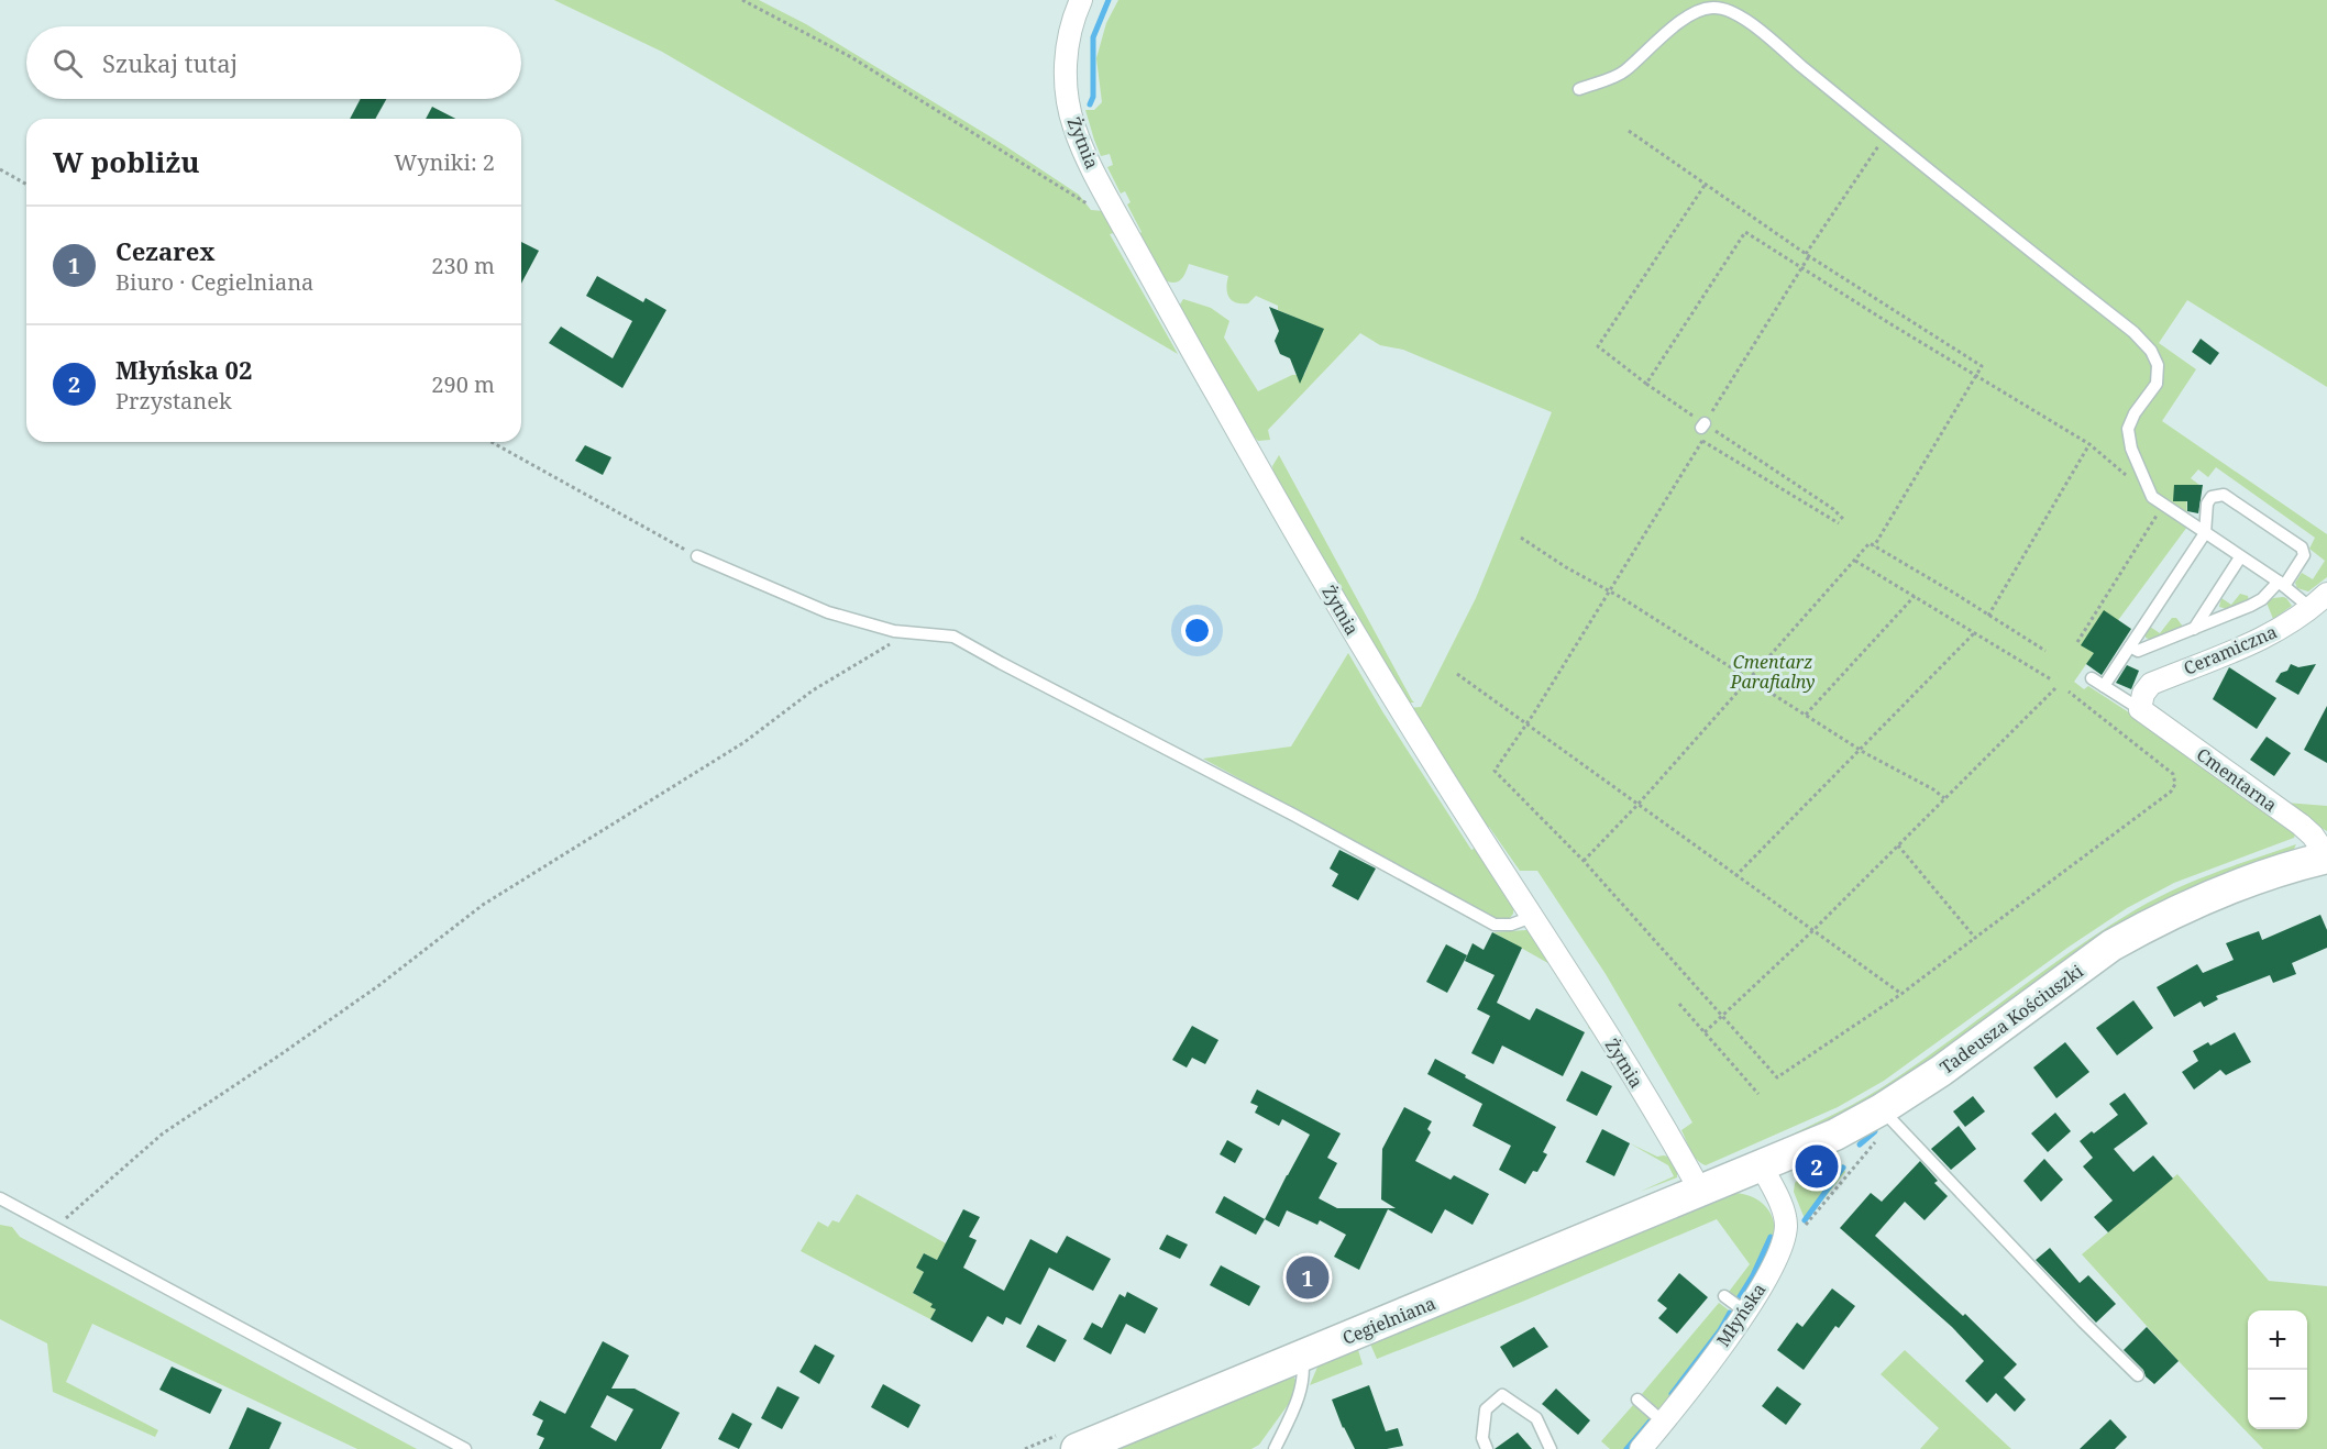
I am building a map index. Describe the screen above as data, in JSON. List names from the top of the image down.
{
  "streets": {
    "street": [
      "Żytnia",
      "Ceramiczna",
      "Cmentarna",
      "Tadeusza Kościuszki",
      "Młyńska",
      "Cegielniana"
    ]
  },
  "crossings": [
    ["Żytnia", "Tadeusza Kościuszki"],
    ["Żytnia", "Cegielniana"],
    ["Ceramiczna", "Cmentarna"],
    ["Cmentarna", "Tadeusza Kościuszki"],
    ["Tadeusza Kościuszki", "Młyńska"],
    ["Tadeusza Kościuszki", "Cegielniana"]
  ],
  "parks": ["Cmentarz Parafialny"],
  "page": {
    "search": "Szukaj tutaj",
    "heading": ["W pobliżu", "Wyniki: 2"],
    "list": [
      {
        "mark": "1",
        "name": "Cezarex",
        "note": "Biuro · Cegielniana",
        "value": "230 m"
      },
      {
        "mark": "2",
        "name": "Młyńska 02",
        "note": "Przystanek",
        "value": "290 m"
      }
    ],
    "pins": ["2", "1"],
    "map_buttons": ["+", "−"]
  }
}
